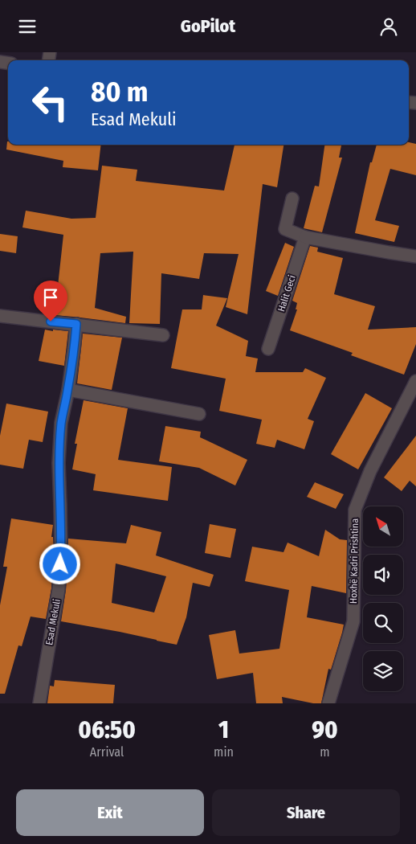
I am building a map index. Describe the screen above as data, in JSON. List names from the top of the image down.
{
  "streets": {
    "street": ["Halit Geci", "Hoxhë Kadri Prishtina", "Esad Mekuli"]
  },
  "north": "top left",
  "page": {
    "header": "GoPilot",
    "turn": ["80 m", "Esad Mekuli"],
    "eta": [
      "06:50",
      "Arrival",
      "1",
      "min",
      "90",
      "m"
    ],
    "buttons": ["Exit", "Share"]
  }
}
